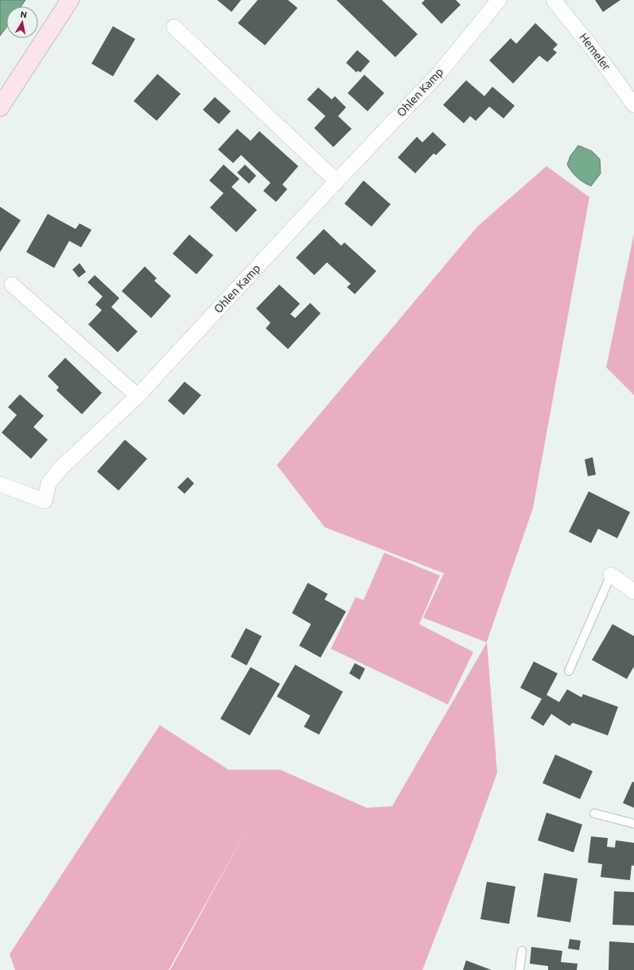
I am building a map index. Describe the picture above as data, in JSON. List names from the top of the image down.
{
  "streets": {
    "street": ["Hemeler", "Ohlen Kamp"]
  },
  "north": "top"
}
